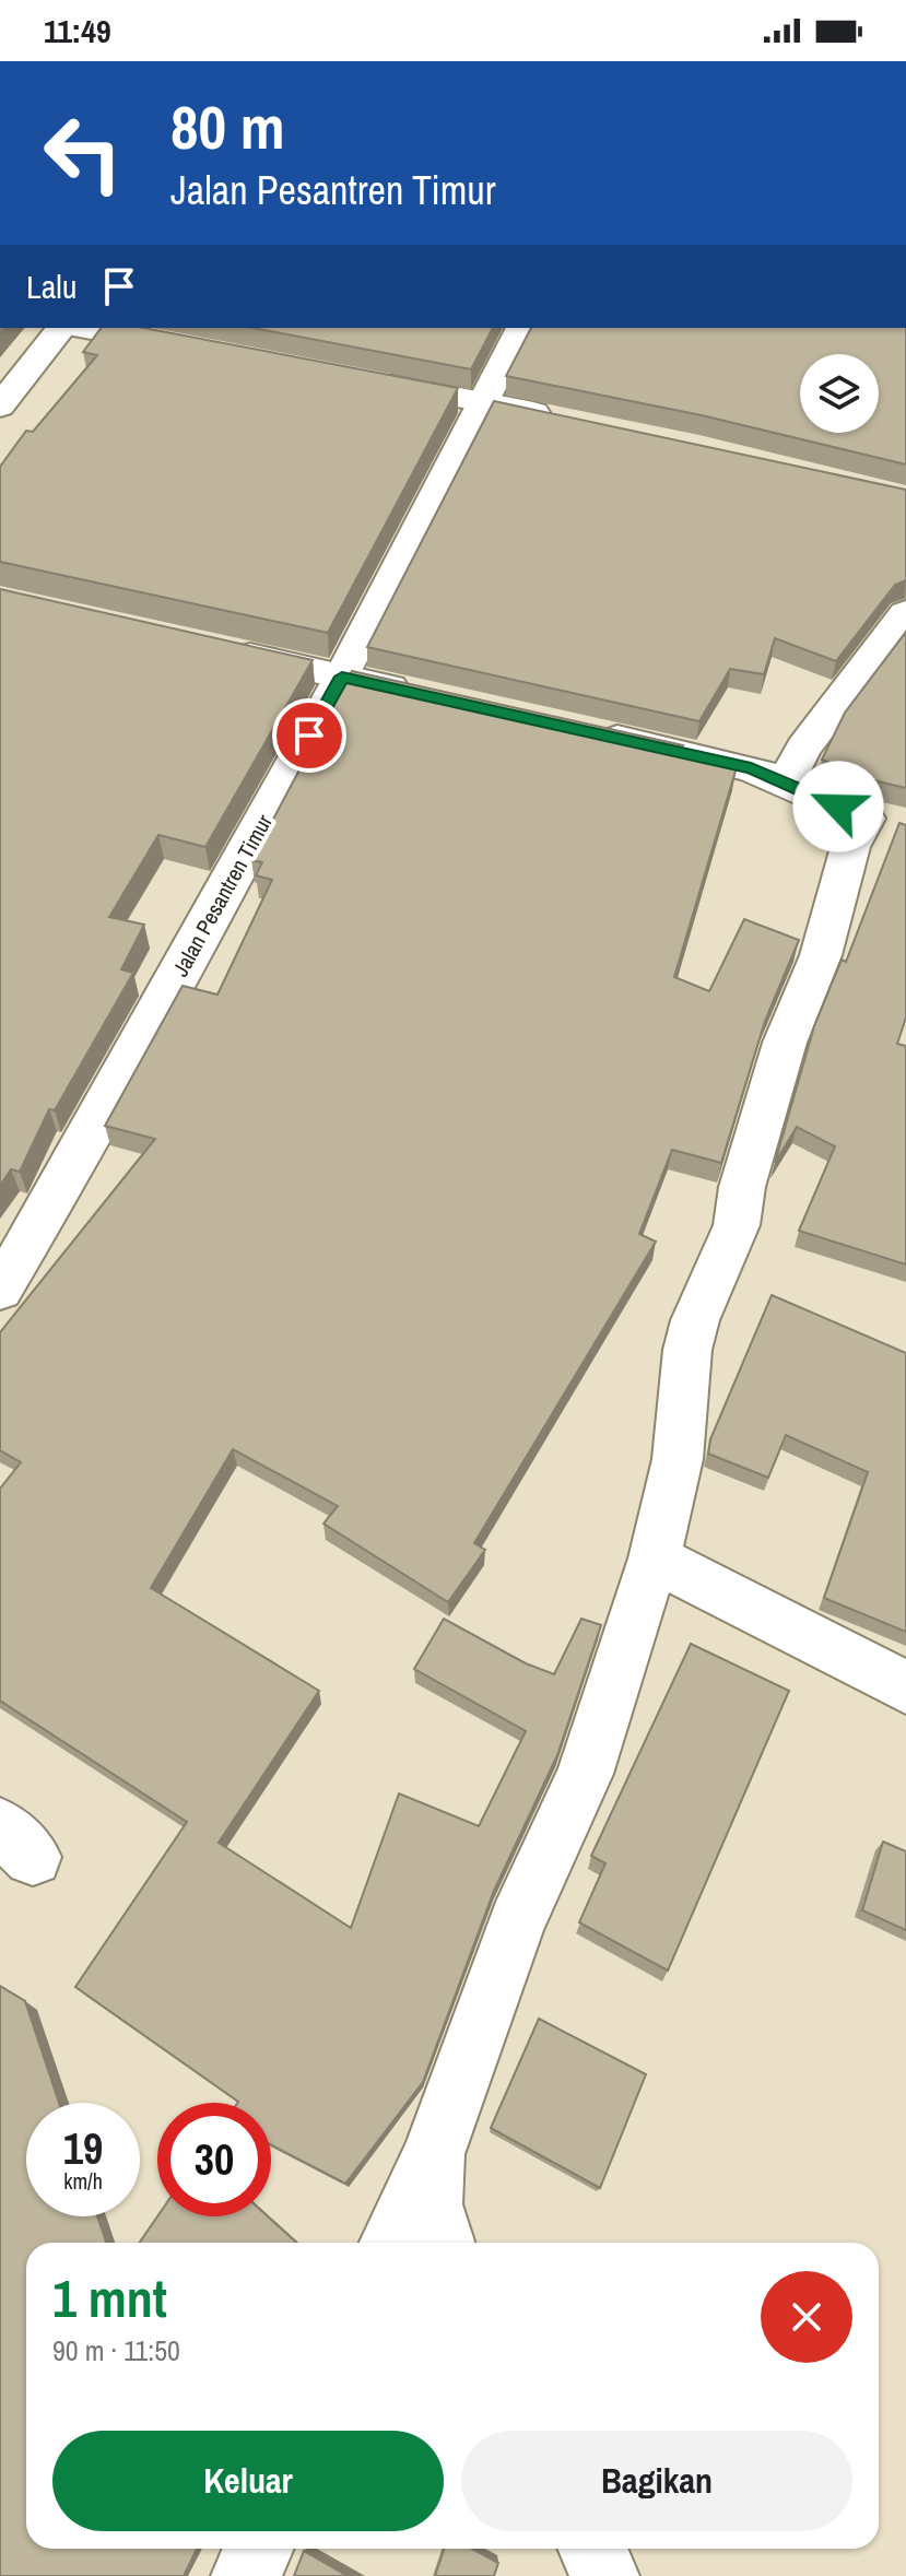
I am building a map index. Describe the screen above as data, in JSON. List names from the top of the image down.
{
  "streets": {
    "street": ["Jalan Pesantren Timur"]
  },
  "page": {
    "status": "11:49",
    "turn": ["80 m", "Jalan Pesantren Timur"],
    "then": "Lalu",
    "speed": "19 km/h",
    "limit": "30",
    "heading": ["1 mnt", "90 m · 11:50"],
    "buttons": ["Keluar", "Bagikan"]
  }
}
